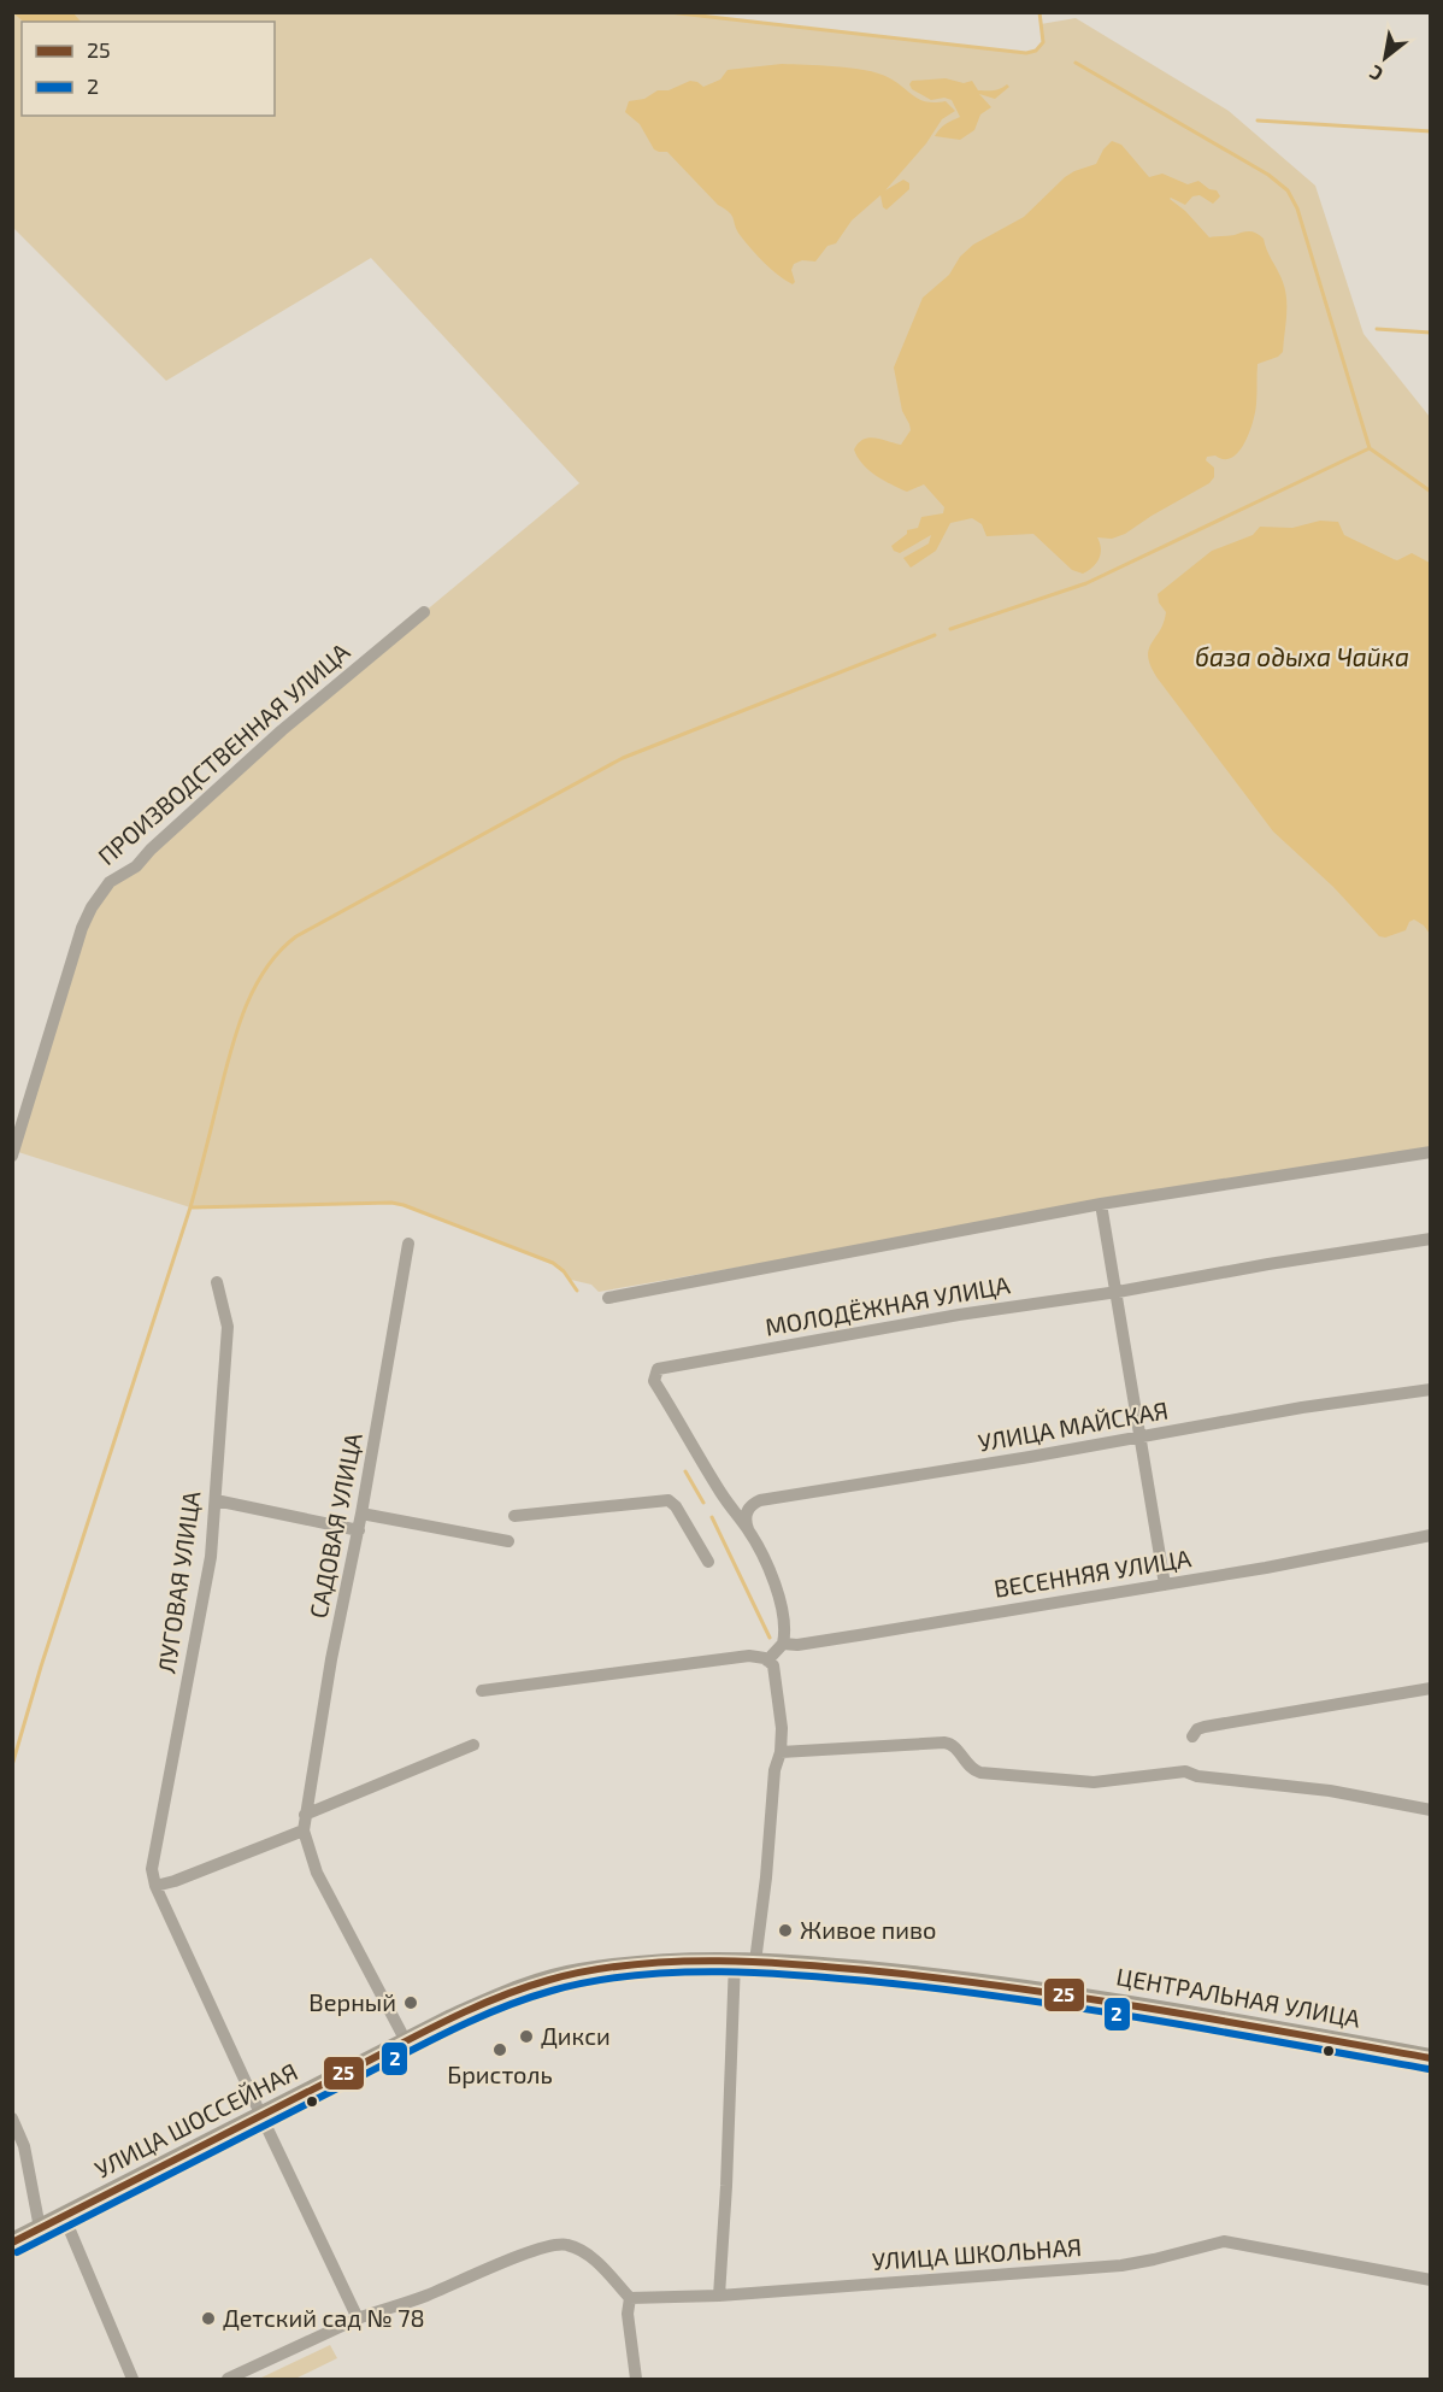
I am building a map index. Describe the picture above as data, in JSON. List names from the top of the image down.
{
  "streets": {
    "main road": ["ЦЕНТРАЛЬНАЯ УЛИЦА", "УЛИЦА ШОССЕЙНАЯ"],
    "street": [
      "ПРОИЗВОДСТВЕННАЯ УЛИЦА",
      "МОЛОДЁЖНАЯ УЛИЦА",
      "УЛИЦА МАЙСКАЯ",
      "САДОВАЯ УЛИЦА",
      "ВЕСЕННЯЯ УЛИЦА",
      "ЛУГОВАЯ УЛИЦА",
      "УЛИЦА ШКОЛЬНАЯ"
    ]
  },
  "crossings": [
    ["МОЛОДЁЖНАЯ УЛИЦА", "УЛИЦА МАЙСКАЯ"],
    ["МОЛОДЁЖНАЯ УЛИЦА", "ВЕСЕННЯЯ УЛИЦА"],
    ["ЦЕНТРАЛЬНАЯ УЛИЦА", "УЛИЦА ШОССЕЙНАЯ"]
  ],
  "water": ["база одыха Чайка"],
  "places": [
    "Живое пиво",
    "Верный",
    "Дикси",
    "Бристоль",
    "Детский сад № 78"
  ],
  "lines": ["transit line 25", "transit line 2"],
  "legend": ["25", "2"],
  "north": "bottom left"
}
